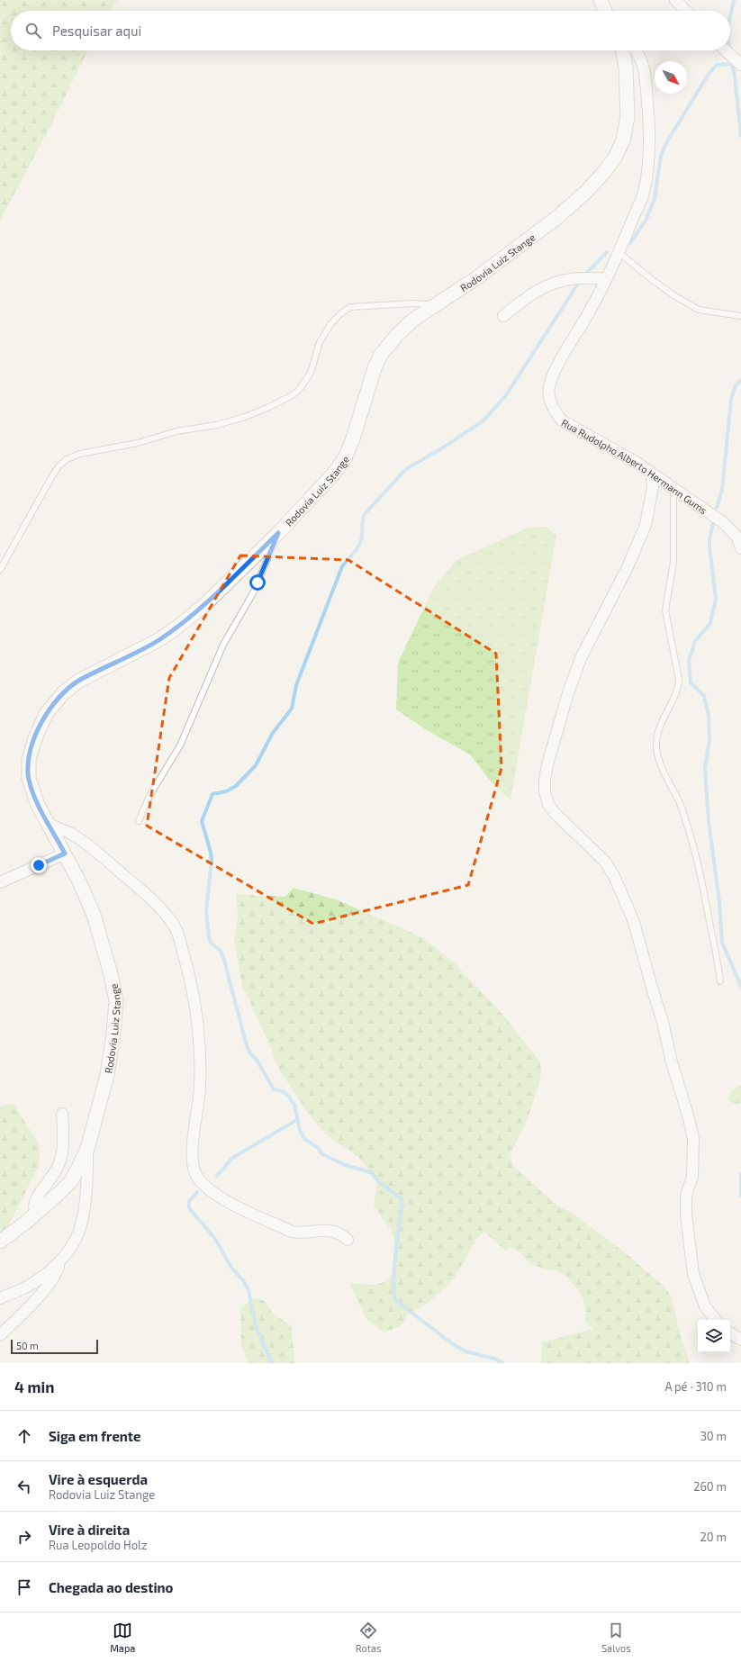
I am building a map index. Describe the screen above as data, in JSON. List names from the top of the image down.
{
  "streets": {
    "street": ["Rodovia Luiz Stange", "Rua Rudolpho Alberto Hermann Gums"]
  },
  "scale_bar": "50 m",
  "north": "bottom right",
  "page": {
    "search": "Pesquisar aqui",
    "scale": "50 m",
    "heading": ["4 min", "A pé · 310 m"],
    "list": [
      ["Siga em frente", "30 m"],
      ["Vire à esquerda", "Rodovia Luiz Stange", "260 m"],
      ["Vire à direita", "Rua Leopoldo Holz", "20 m"],
      "Chegada ao destino"
    ],
    "nav": ["Mapa", "Rotas", "Salvos"]
  }
}
